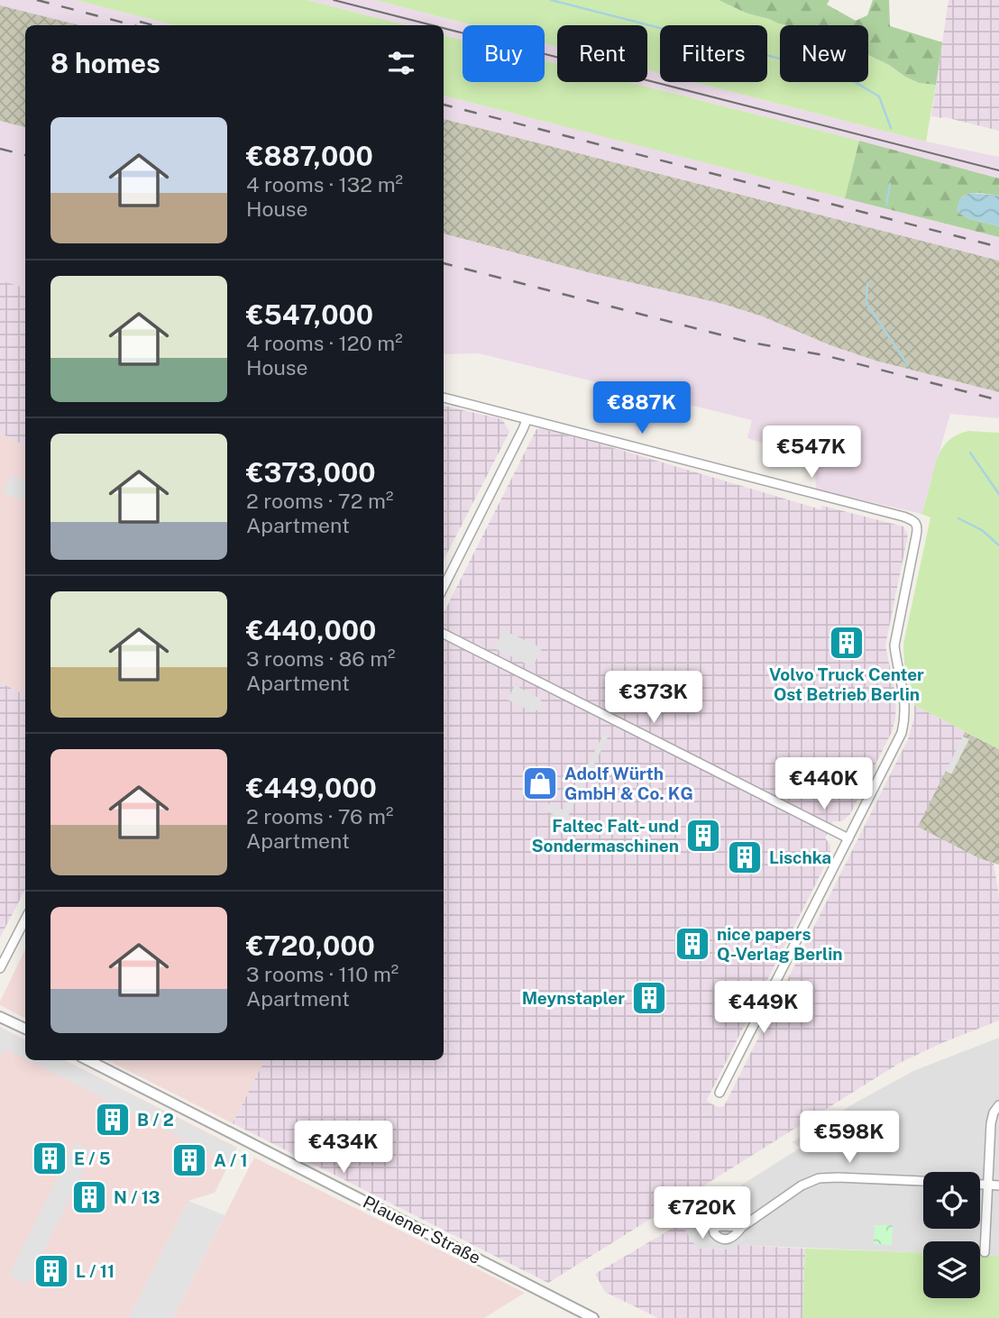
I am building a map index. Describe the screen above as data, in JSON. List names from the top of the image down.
{
  "streets": {
    "street": ["Plauener Straße"]
  },
  "places": {
    "building": [
      "Volvo Truck Center Ost Betrieb Berlin",
      "Faltec Falt- und Sondermaschinen",
      "Lischka",
      "nice papers Q-Verlag Berlin",
      "Meynstapler",
      "B / 2",
      "E / 5",
      "A / 1",
      "N / 13",
      "L / 11"
    ],
    "shop": ["Adolf Würth GmbH & Co. KG"]
  },
  "page": {
    "chip": [
      "Buy",
      "Rent",
      "Filters",
      "New"
    ],
    "heading": "8 homes",
    "list": [
      {
        "name": "€887,000",
        "note": "4 rooms · 132 m² · House"
      },
      {
        "name": "€547,000",
        "note": "4 rooms · 120 m² · House"
      },
      {
        "name": "€373,000",
        "note": "2 rooms · 72 m² · Apartment"
      },
      {
        "name": "€440,000",
        "note": "3 rooms · 86 m² · Apartment"
      },
      {
        "name": "€449,000",
        "note": "2 rooms · 76 m² · Apartment"
      },
      {
        "name": "€720,000",
        "note": "3 rooms · 110 m² · Apartment"
      }
    ],
    "price": [
      "€887K",
      "€547K",
      "€373K",
      "€440K",
      "€449K",
      "€598K",
      "€434K",
      "€720K"
    ]
  }
}
